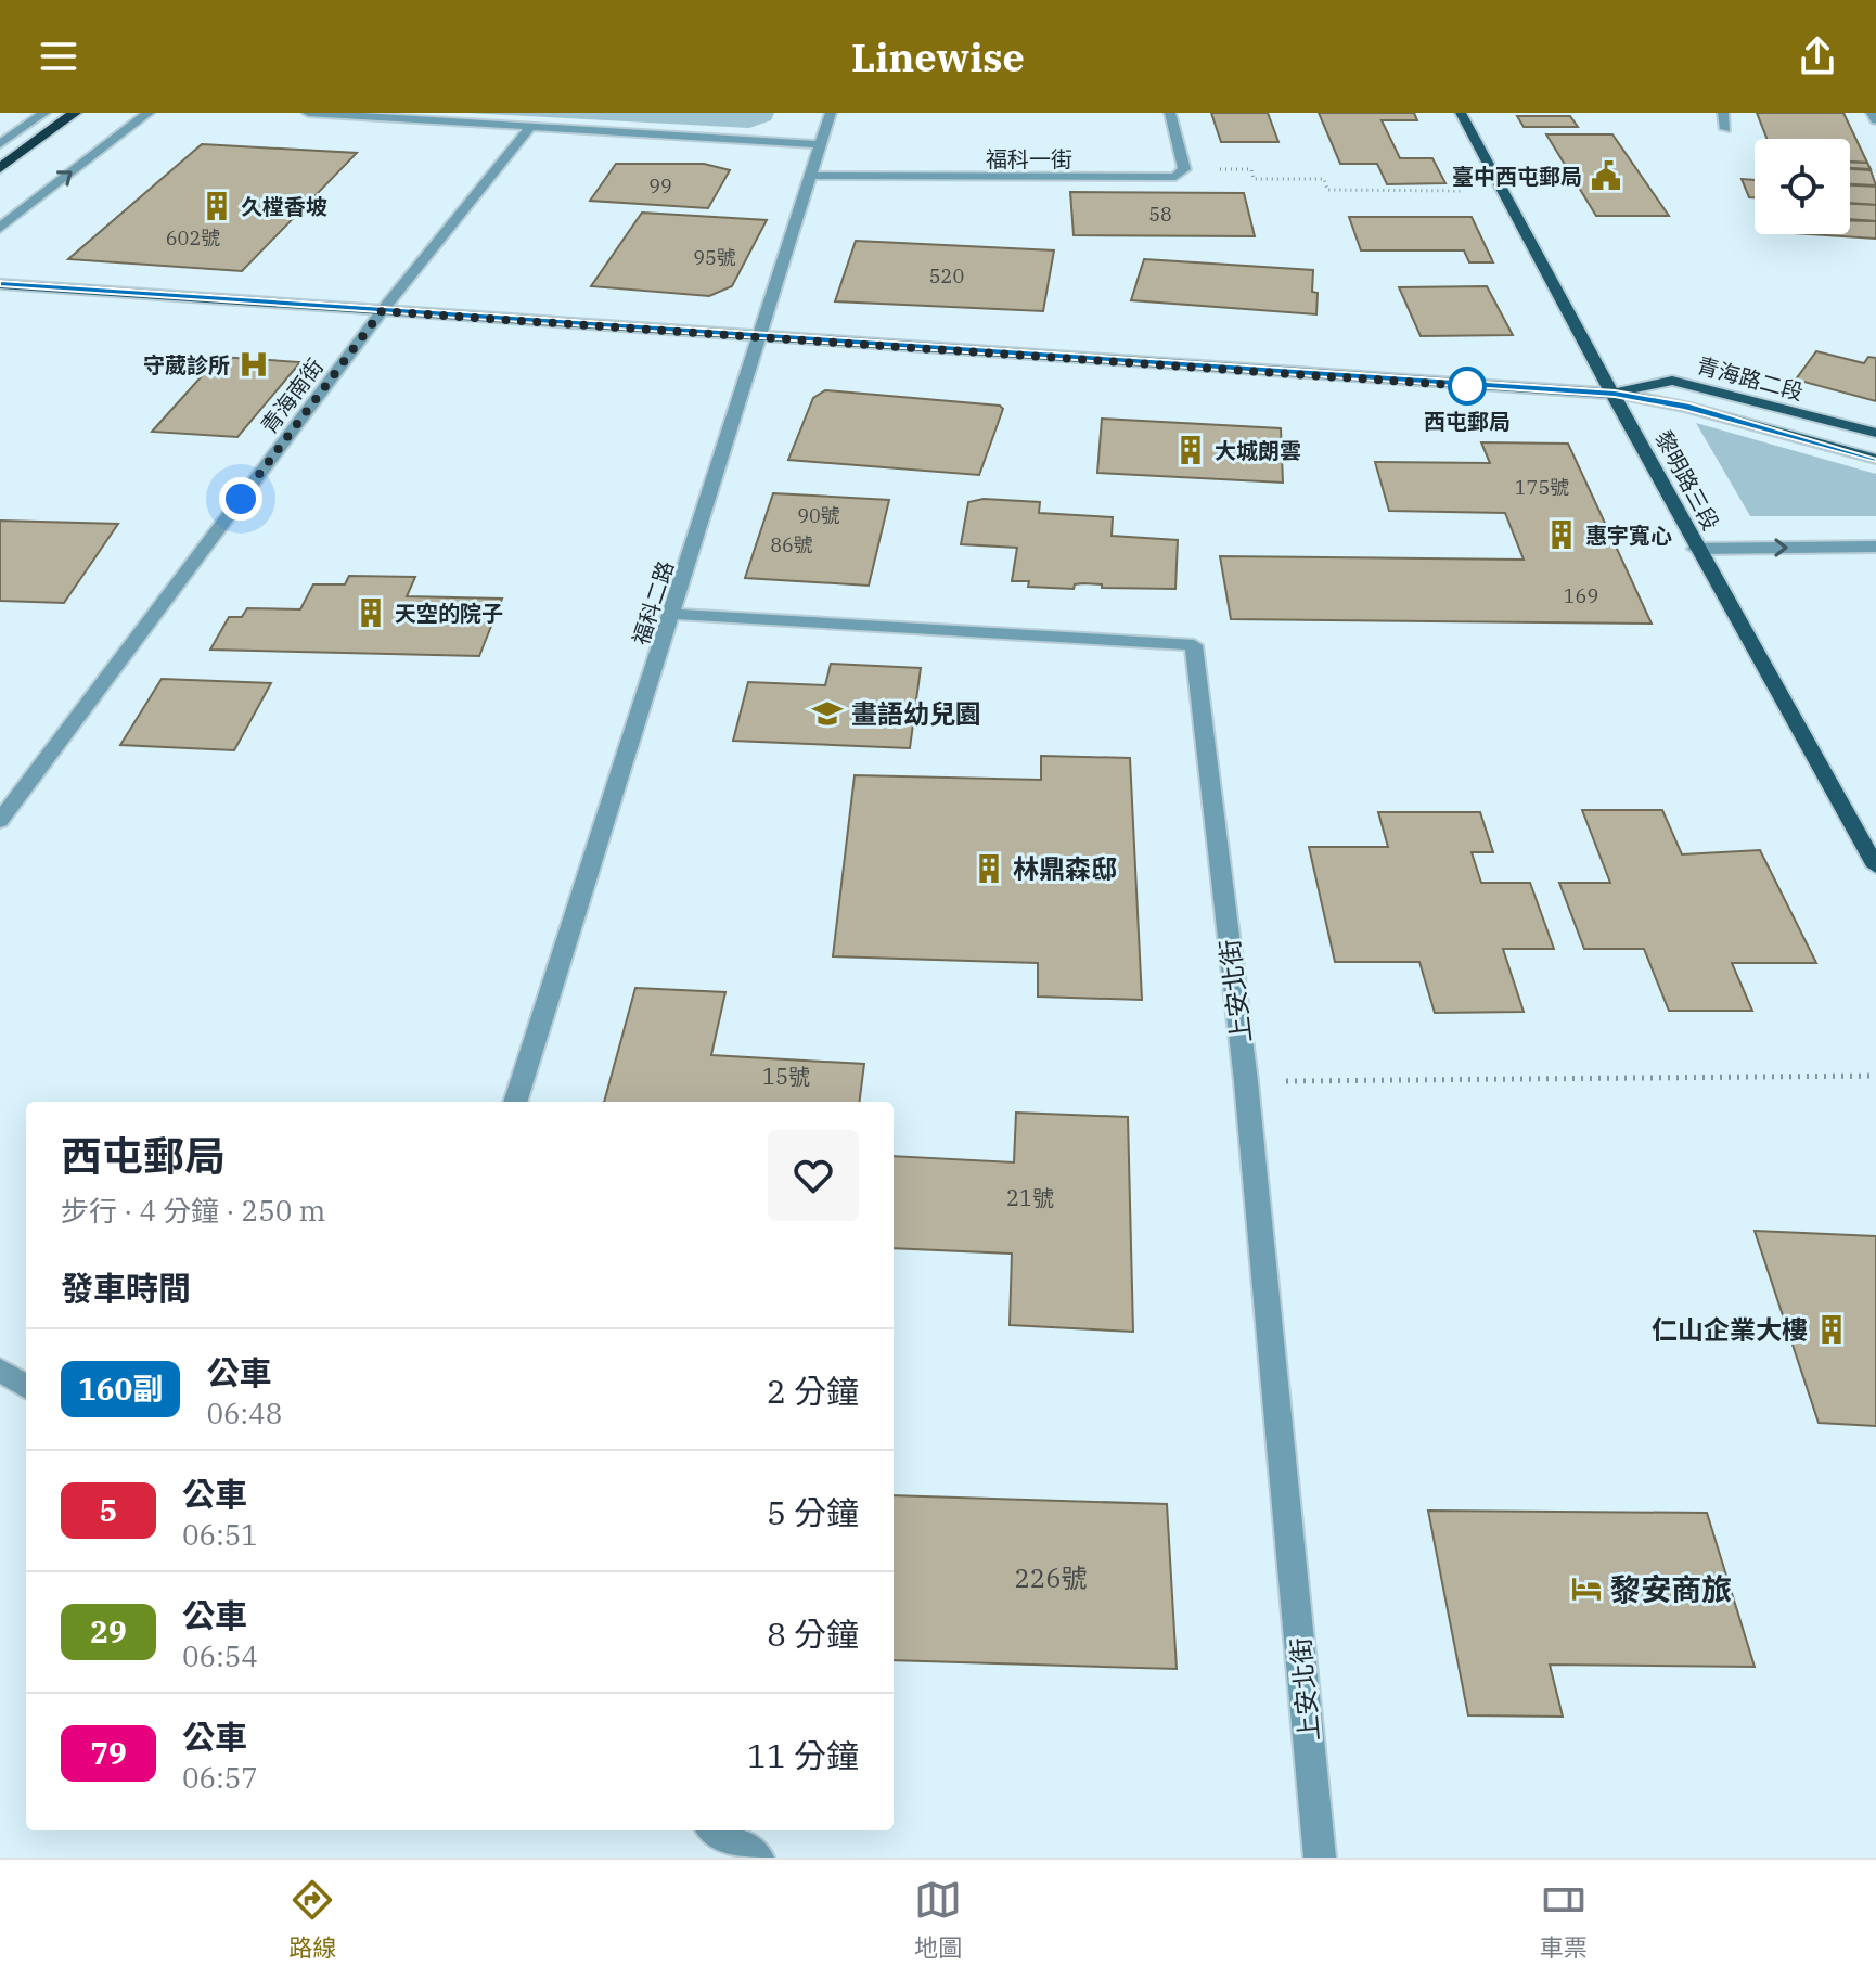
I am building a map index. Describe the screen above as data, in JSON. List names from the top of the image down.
{
  "streets": {
    "main road": ["青海路二段", "黎明路三段"],
    "street": [
      "福科一街",
      "青海南街",
      "福科二路",
      "上安北街"
    ]
  },
  "crossings": [
    ["福科一街", "福科二路"],
    ["青海路二段", "青海南街"],
    ["青海路二段", "黎明路三段"],
    ["青海路二段", "福科二路"],
    ["福科二路", "上安北街"]
  ],
  "places": {
    "public building": ["臺中西屯郵局"],
    "building": [
      "久樘香坡",
      "大城朗雲",
      "惠宇寬心",
      "天空的院子",
      "林鼎森邸",
      "仁山企業大樓"
    ],
    "hospital": ["守葳診所"],
    "other": ["西屯郵局"],
    "school or university": ["畫語幼兒園"],
    "hotel": ["黎安商旅"]
  },
  "lines": ["bus line 160副"],
  "house_numbers": [
    "99",
    "58",
    "602號",
    "95號",
    "520",
    "175號",
    "90號",
    "86號",
    "169",
    "15號",
    "21號",
    "226號"
  ],
  "page": {
    "header": "Linewise",
    "heading": [
      ["西屯郵局", "步行 · 4 分鐘 · 250 m"],
      "發車時間"
    ],
    "list": [
      {
        "mark": "160副",
        "name": "公車",
        "note": "06:48",
        "value": "2 分鐘"
      },
      {
        "mark": "5",
        "name": "公車",
        "note": "06:51",
        "value": "5 分鐘"
      },
      {
        "mark": "29",
        "name": "公車",
        "note": "06:54",
        "value": "8 分鐘"
      },
      {
        "mark": "79",
        "name": "公車",
        "note": "06:57",
        "value": "11 分鐘"
      }
    ],
    "tabs": ["路線", "地圖", "車票"]
  }
}
